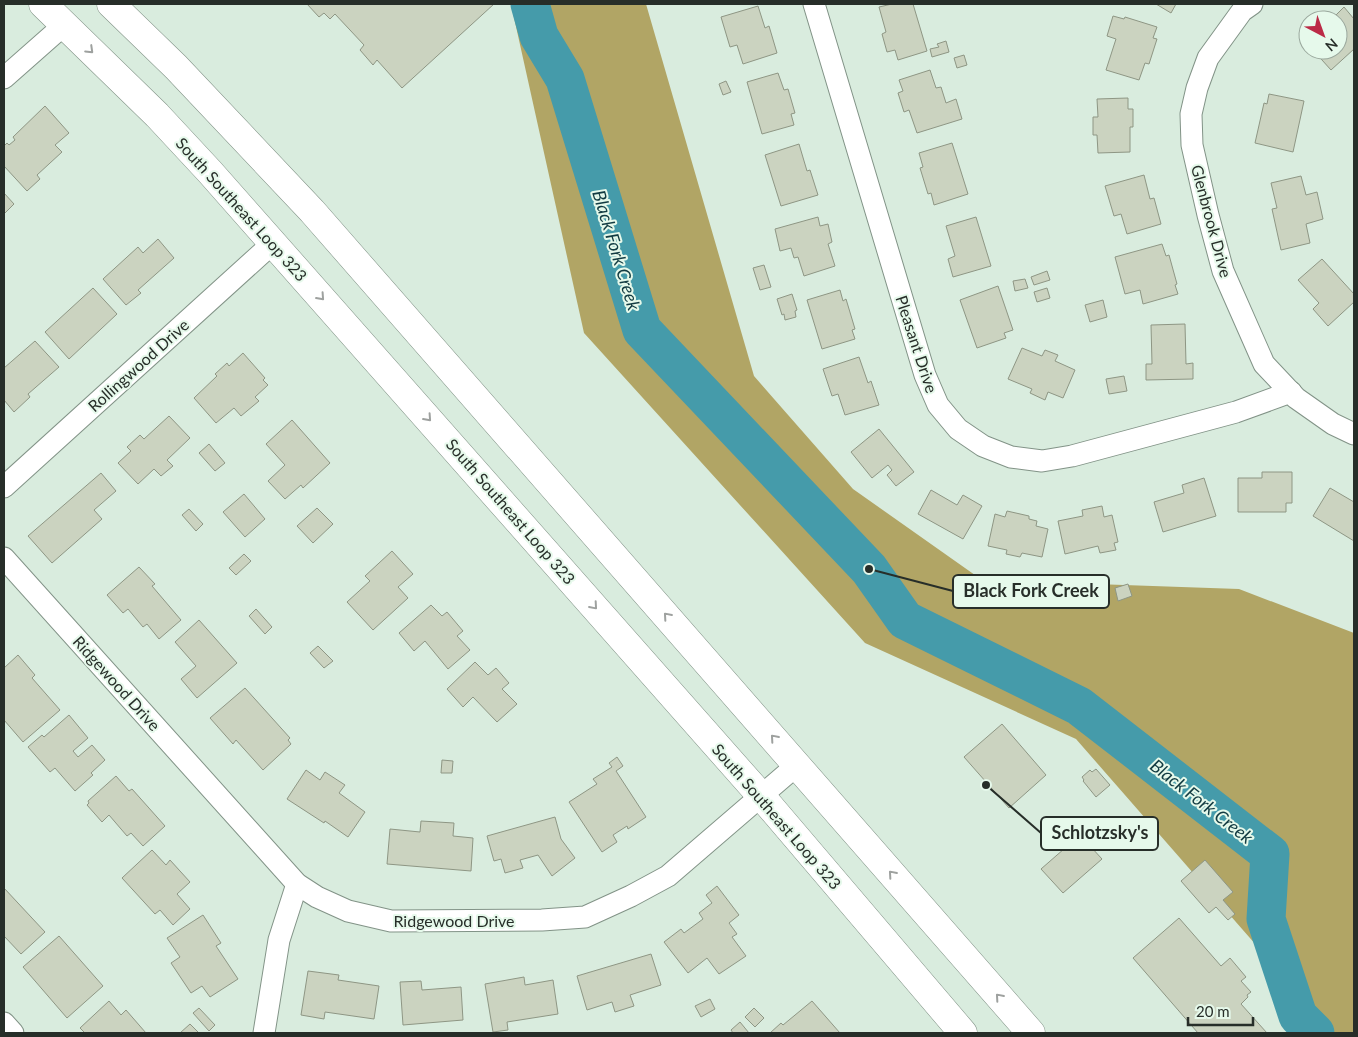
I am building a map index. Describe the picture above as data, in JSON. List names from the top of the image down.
{
  "streets": {
    "highway": ["South Southeast Loop 323"],
    "street": [
      "Glenbrook Drive",
      "Pleasant Drive",
      "Rollingwood Drive",
      "Ridgewood Drive"
    ]
  },
  "crossings": [
    ["South Southeast Loop 323", "Rollingwood Drive"],
    ["South Southeast Loop 323", "Ridgewood Drive"],
    ["Glenbrook Drive", "Pleasant Drive"]
  ],
  "water": ["Black Fork Creek"],
  "places": ["Black Fork Creek", "Schlotzsky's"],
  "scale_bar": "20 m",
  "north": "bottom right"
}
